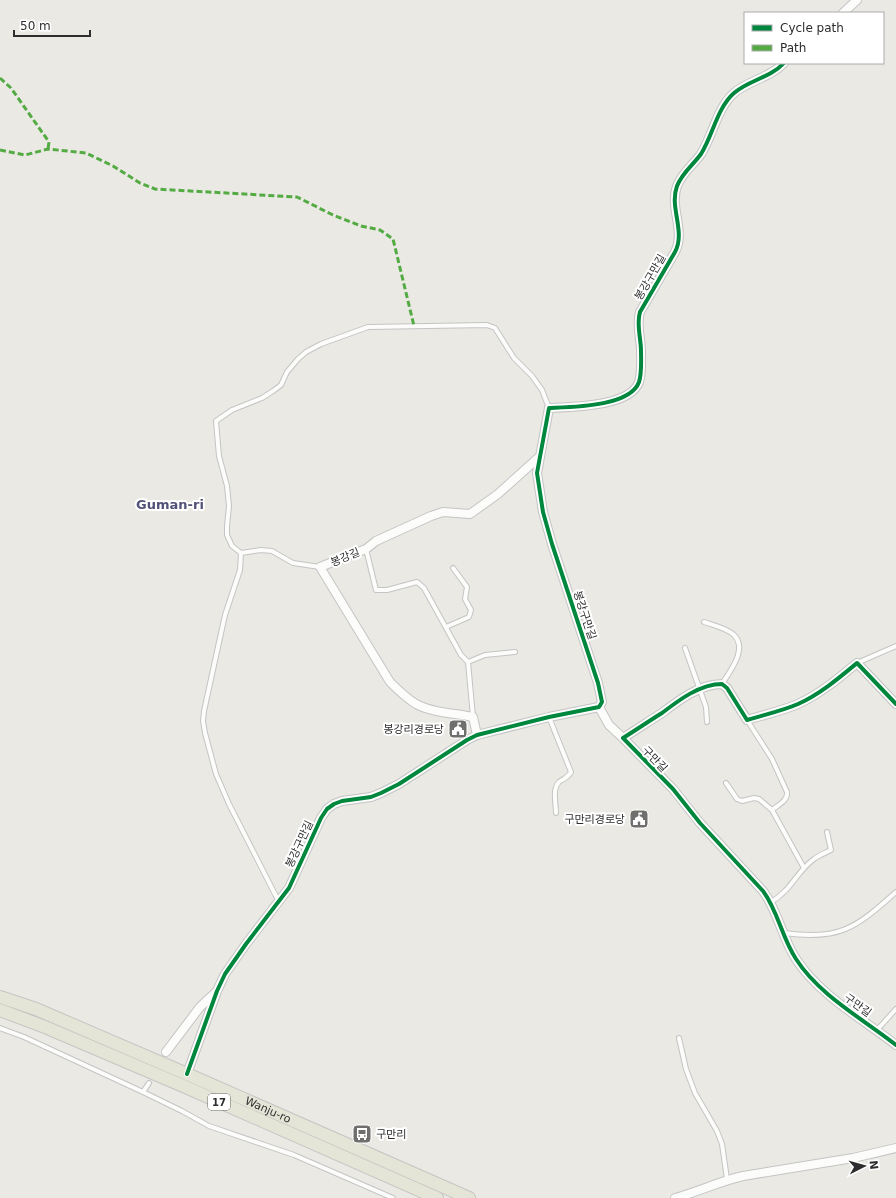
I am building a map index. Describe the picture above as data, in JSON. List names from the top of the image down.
{
  "streets": {
    "main road": ["17", "Wanju-ro"],
    "street": ["봉강구만길", "봉강길", "구만길"]
  },
  "crossings": [
    ["봉강구만길", "봉강길"],
    ["봉강구만길", "구만길"],
    ["봉강구만길", "Wanju-ro"]
  ],
  "districts": ["Guman-ri"],
  "places": {
    "public building": ["봉강리경로당", "구만리경로당"],
    "bus stop": ["구만리"]
  },
  "legend": ["Cycle path", "Path"],
  "scale_bar": "50 m",
  "north": "right"
}
